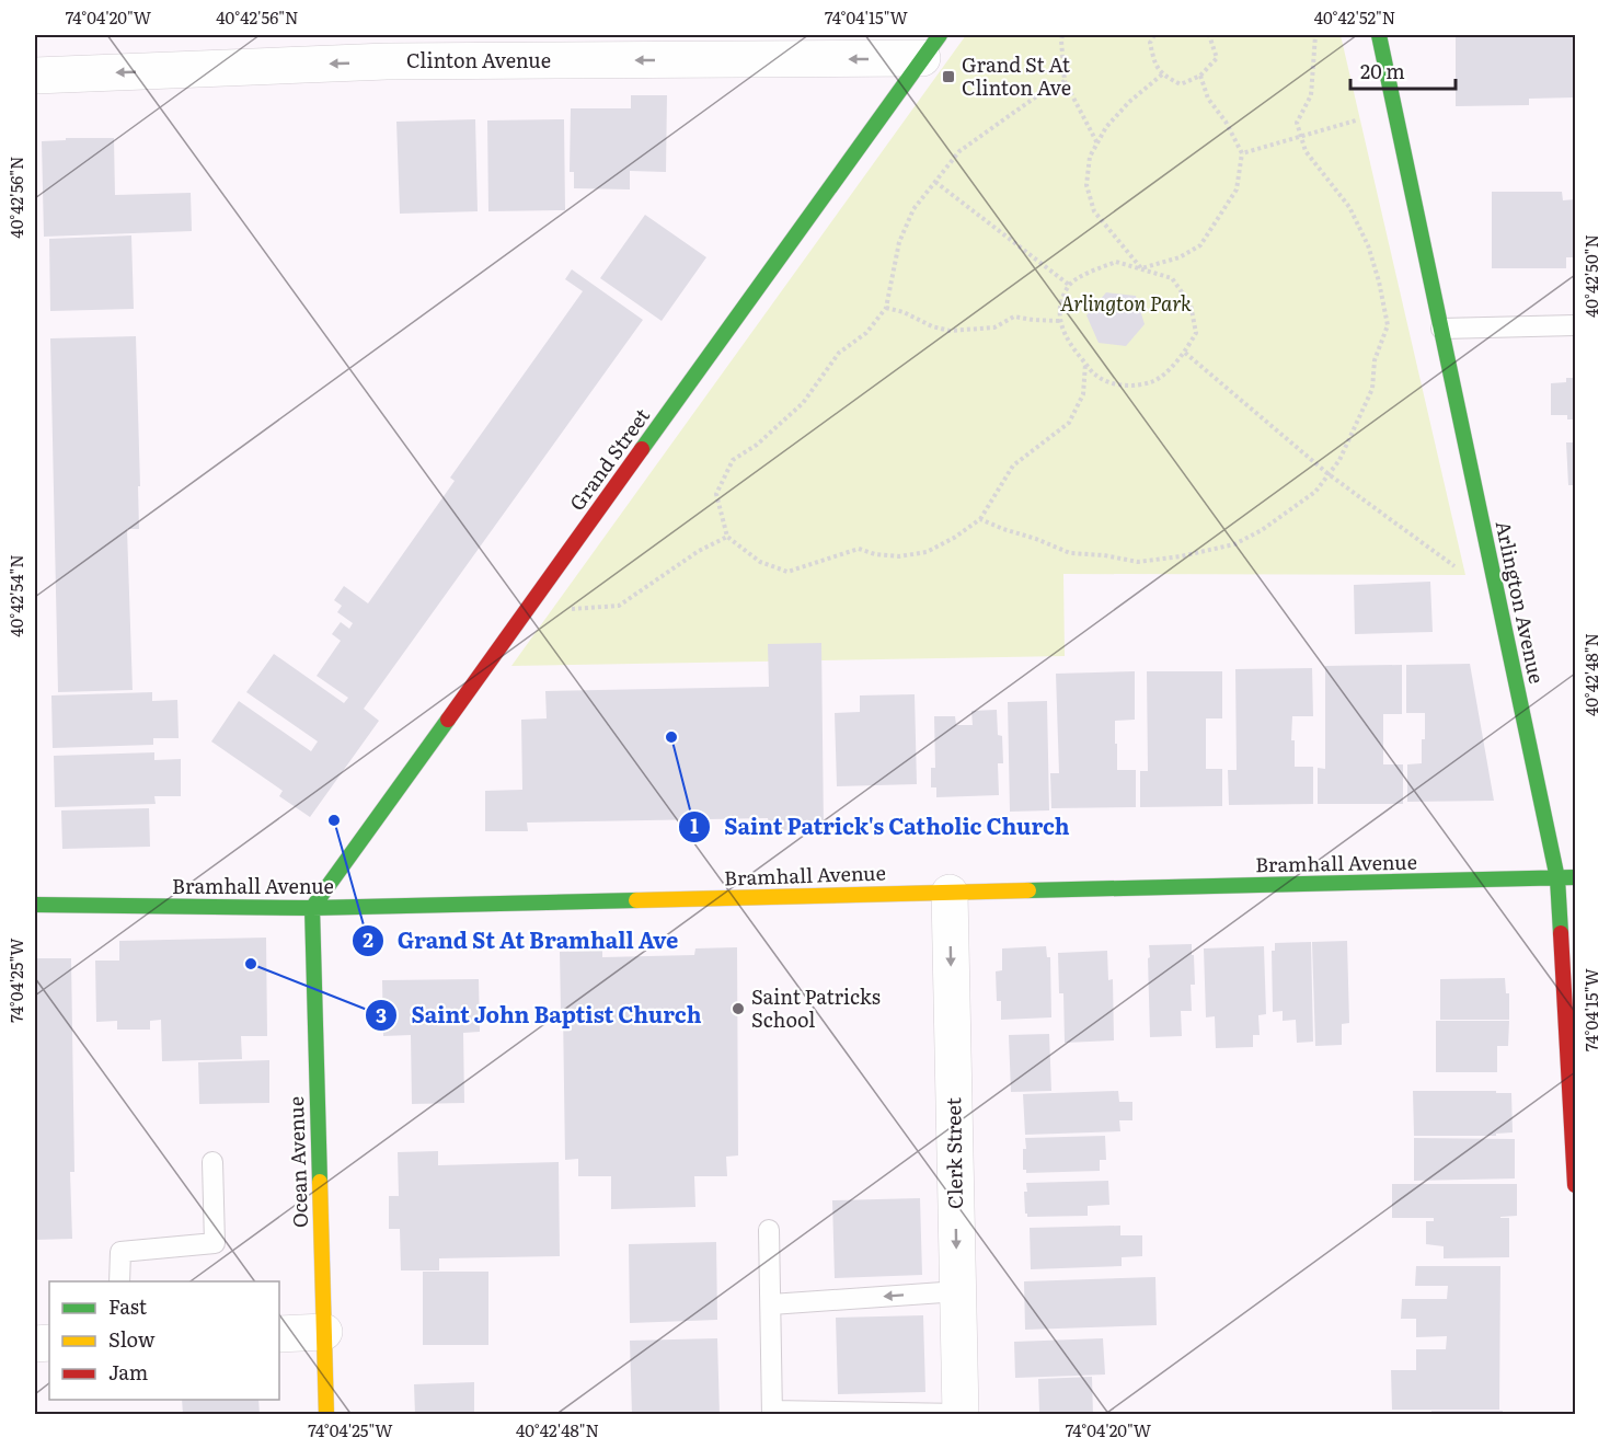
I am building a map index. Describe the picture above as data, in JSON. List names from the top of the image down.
{
  "streets": {
    "street": [
      "Clinton Avenue",
      "Grand Street",
      "Arlington Avenue",
      "Bramhall Avenue",
      "Clerk Street",
      "Ocean Avenue"
    ]
  },
  "crossings": [
    ["Clinton Avenue", "Grand Street"],
    ["Grand Street", "Bramhall Avenue"],
    ["Grand Street", "Ocean Avenue"],
    ["Arlington Avenue", "Bramhall Avenue"],
    ["Bramhall Avenue", "Clerk Street"],
    ["Bramhall Avenue", "Ocean Avenue"]
  ],
  "one_way": ["Clinton Avenue", "Clerk Street"],
  "parks": ["Arlington Park"],
  "places": {
    "transit": ["Grand St At Clinton Ave"],
    "other": [
      "Saint Patrick's Catholic Church",
      "Grand St At Bramhall Ave",
      "Saint John Baptist Church",
      "Saint Patricks School"
    ]
  },
  "legend": ["Fast", "Slow", "Jam"],
  "scale_bar": "20 m",
  "coordinates": [
    "74°04'20\"W",
    "40°42'56\"N",
    "74°04'15\"W",
    "40°42'52\"N",
    "40°42'50\"N",
    "40°42'54\"N",
    "40°42'48\"N",
    "74°04'25\"W"
  ]
}
